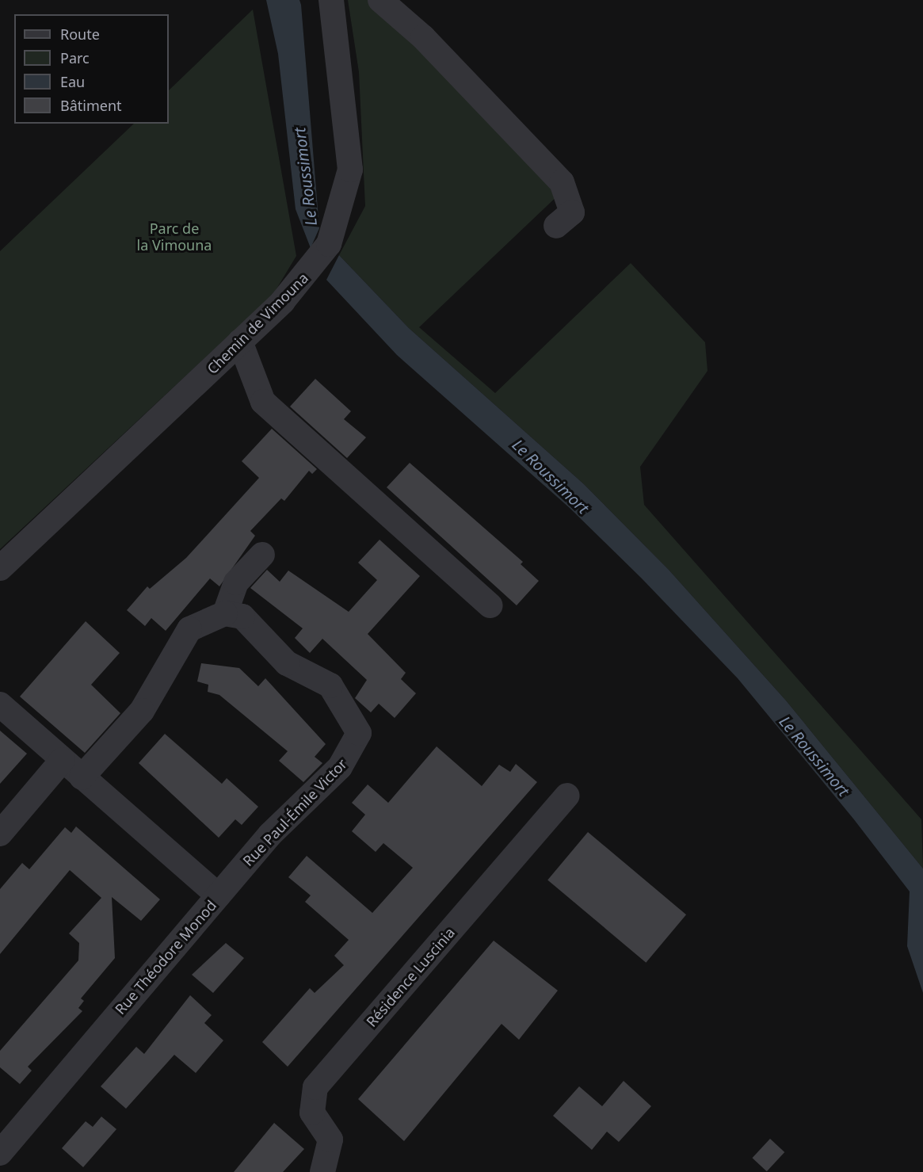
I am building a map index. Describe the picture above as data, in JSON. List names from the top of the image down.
{
  "streets": {
    "street": [
      "Chemin de Vimouna",
      "Rue Paul-Émile Victor",
      "Rue Théodore Monod",
      "Résidence Luscinia"
    ]
  },
  "crossings": [
    ["Rue Paul-Émile Victor", "Rue Théodore Monod"]
  ],
  "water": ["Le Roussimort"],
  "parks": ["Parc de la Vimouna"],
  "legend": [
    "Route",
    "Parc",
    "Eau",
    "Bâtiment"
  ]
}
